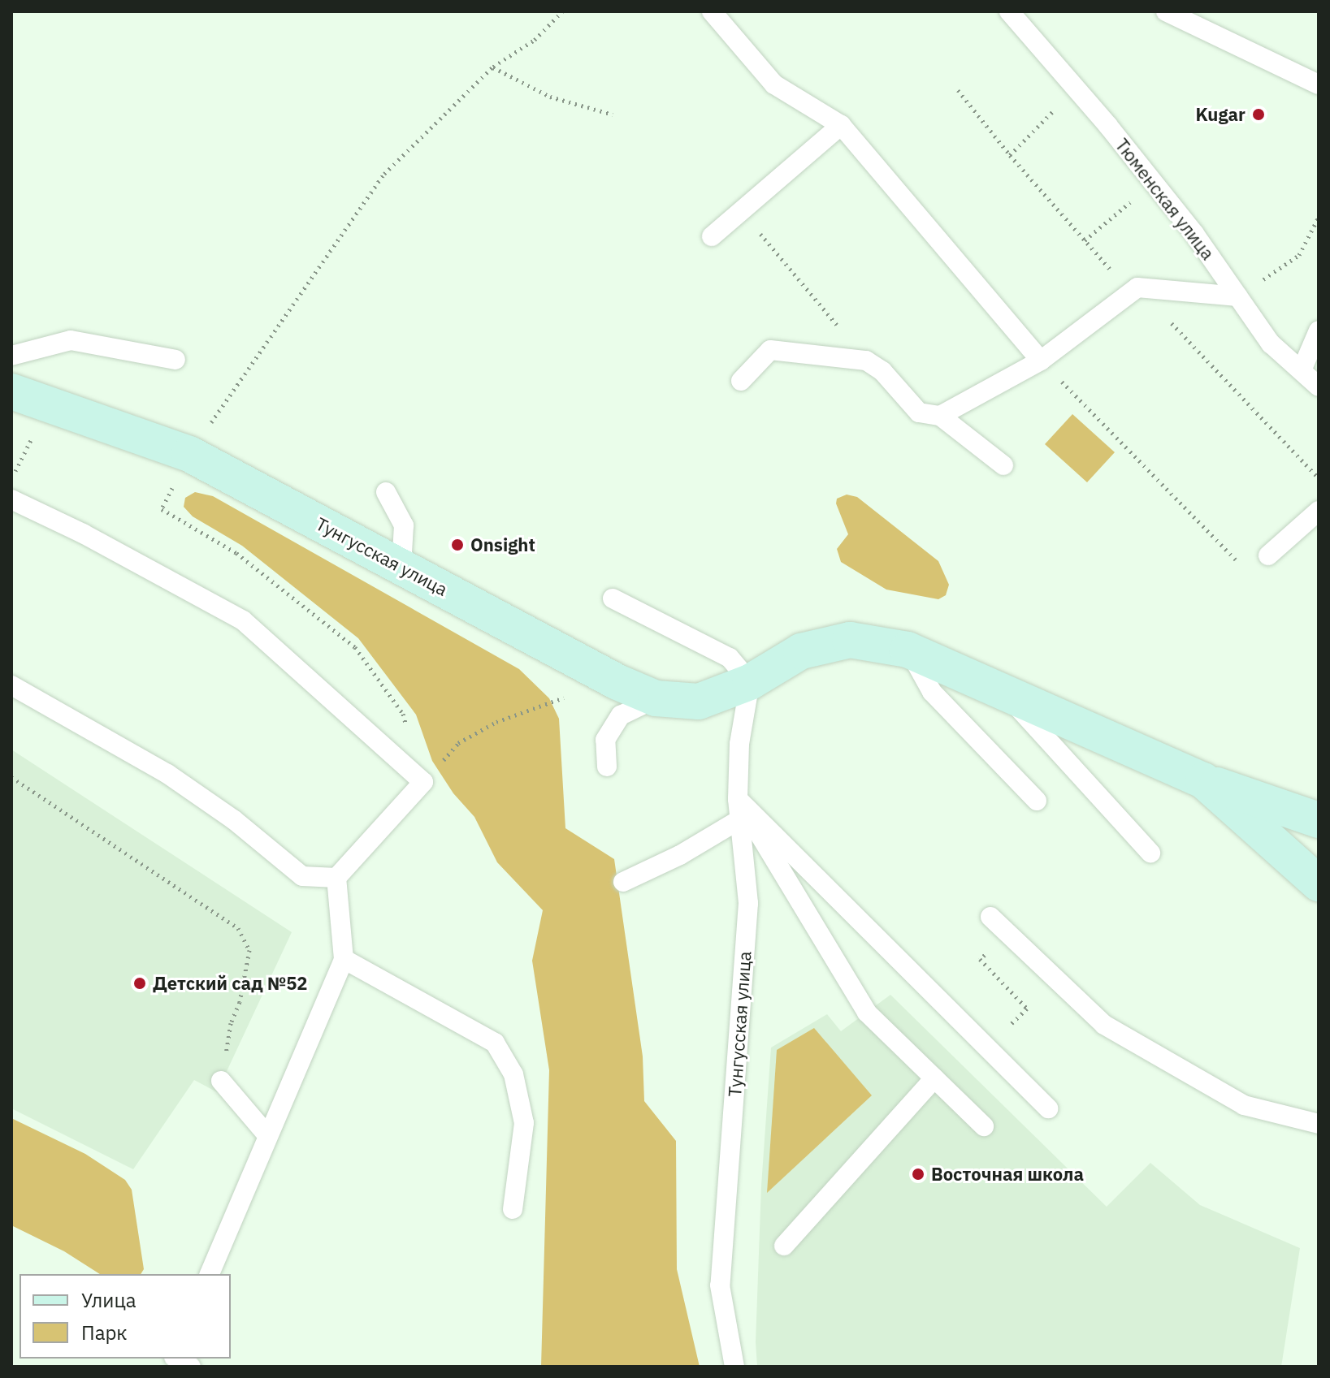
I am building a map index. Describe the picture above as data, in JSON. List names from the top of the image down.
{
  "streets": {
    "main road": ["Тунгусская улица"],
    "lane": ["Тюменская улица"]
  },
  "places": [
    "Kugar",
    "Onsight",
    "Детский сад №52",
    "Восточная школа"
  ],
  "legend": ["Улица", "Парк"]
}
